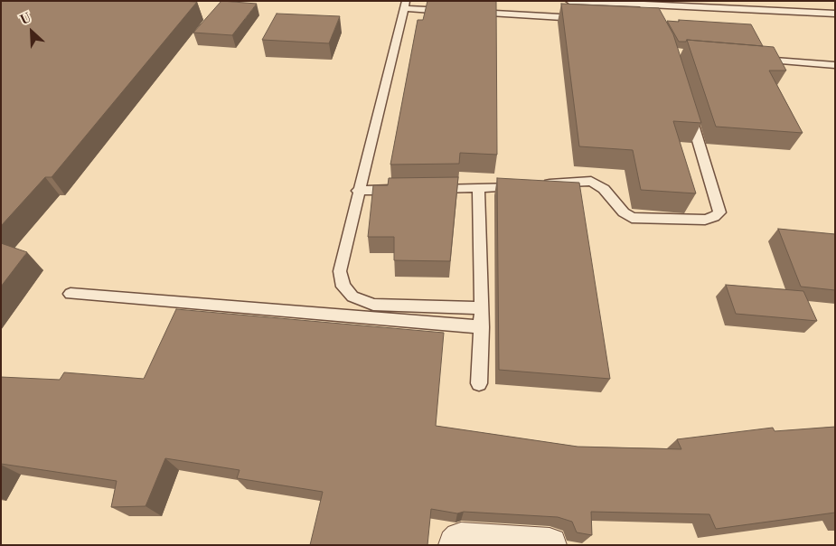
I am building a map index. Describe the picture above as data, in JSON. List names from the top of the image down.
{
  "north": "top left"
}
